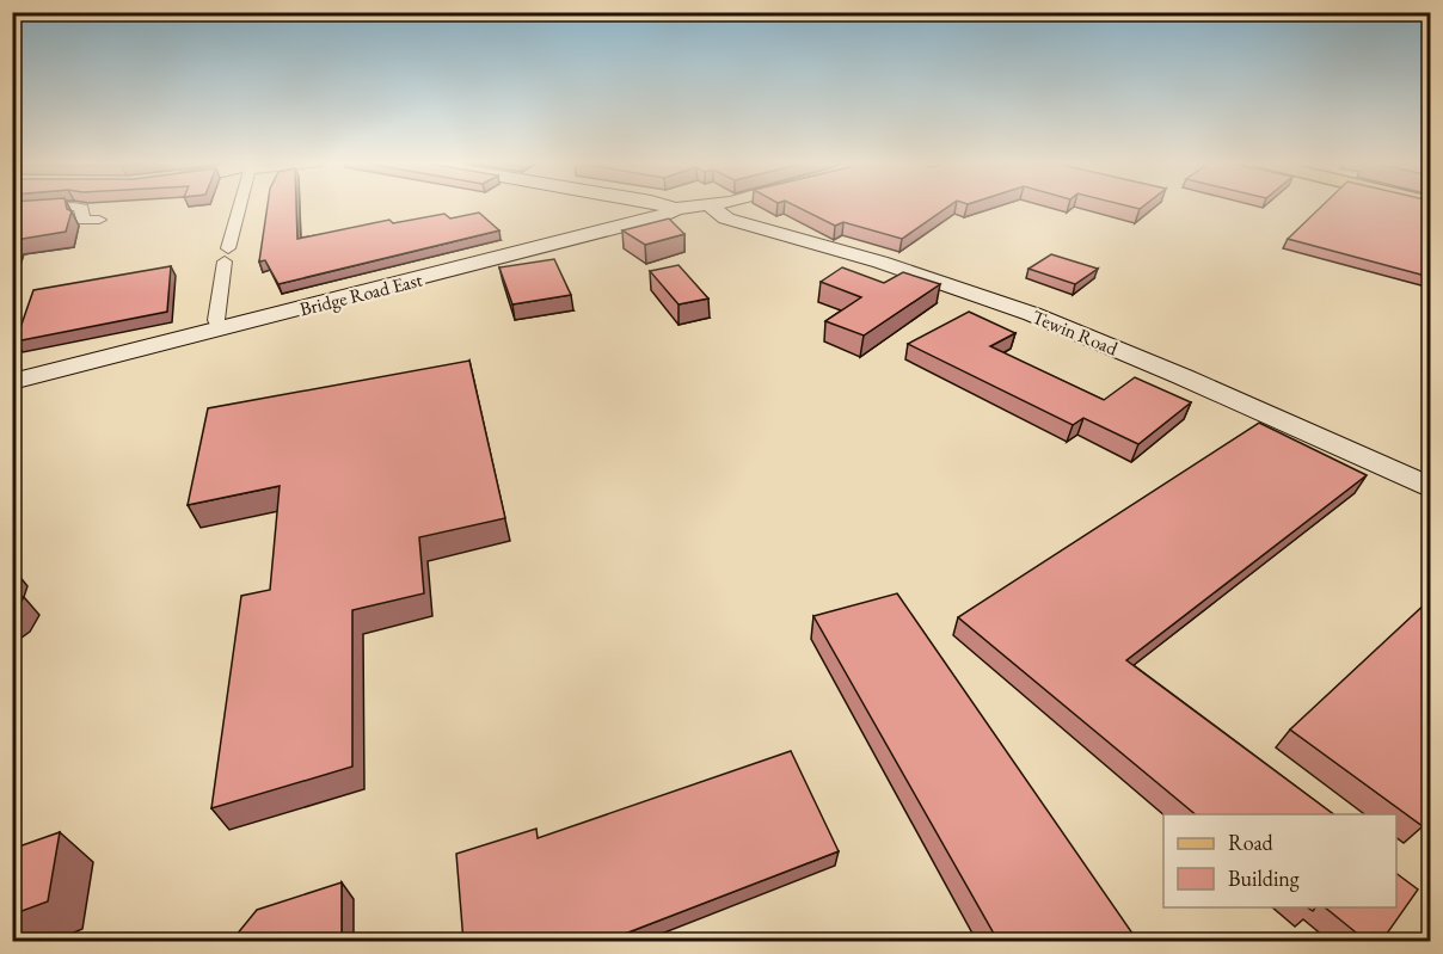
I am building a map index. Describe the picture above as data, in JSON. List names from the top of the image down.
{
  "streets": {
    "street": ["Bridge Road East", "Tewin Road"]
  },
  "legend": ["Road", "Building"]
}
